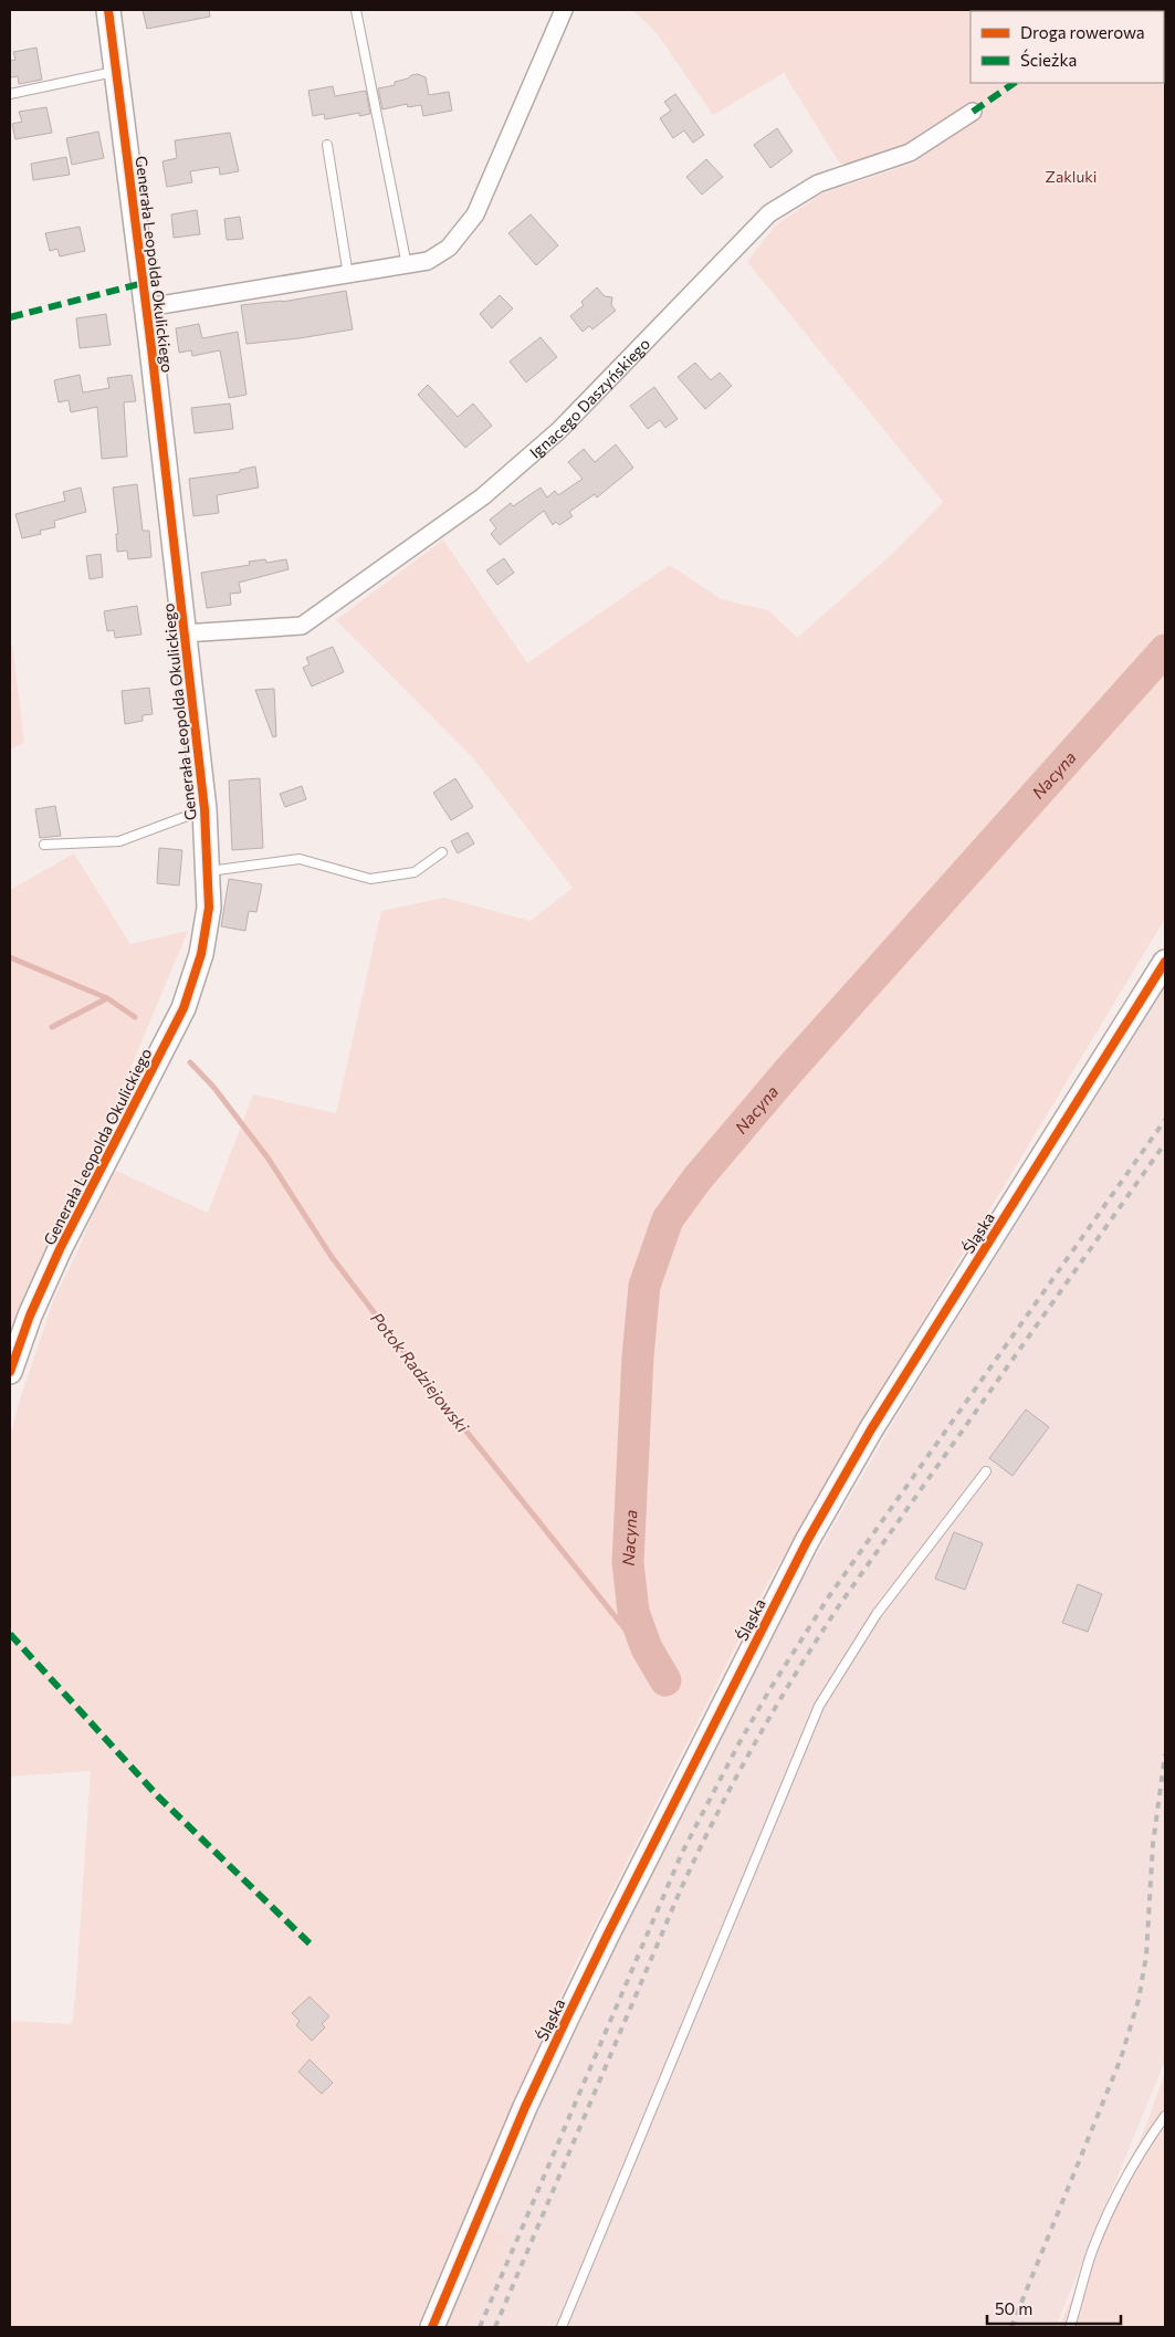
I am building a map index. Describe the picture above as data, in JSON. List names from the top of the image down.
{
  "streets": {
    "street": ["Generała Leopolda Okulickiego", "Ignacego Daszyńskiego", "Śląska"]
  },
  "crossings": [
    ["Generała Leopolda Okulickiego", "Ignacego Daszyńskiego"]
  ],
  "water": ["Nacyna", "Potok Radziejowski"],
  "parks": ["Zakluki"],
  "legend": ["Droga rowerowa", "Ścieżka"],
  "scale_bar": "50 m"
}
